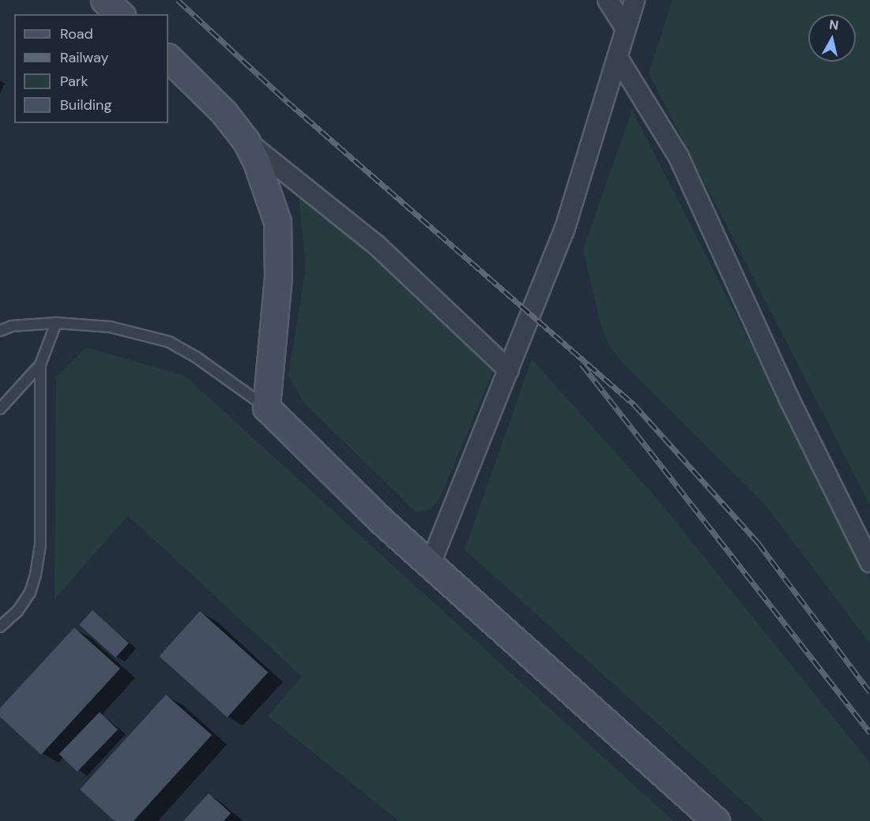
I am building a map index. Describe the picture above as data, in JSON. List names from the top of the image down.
{
  "legend": [
    "Road",
    "Railway",
    "Park",
    "Building"
  ],
  "north": "top"
}
